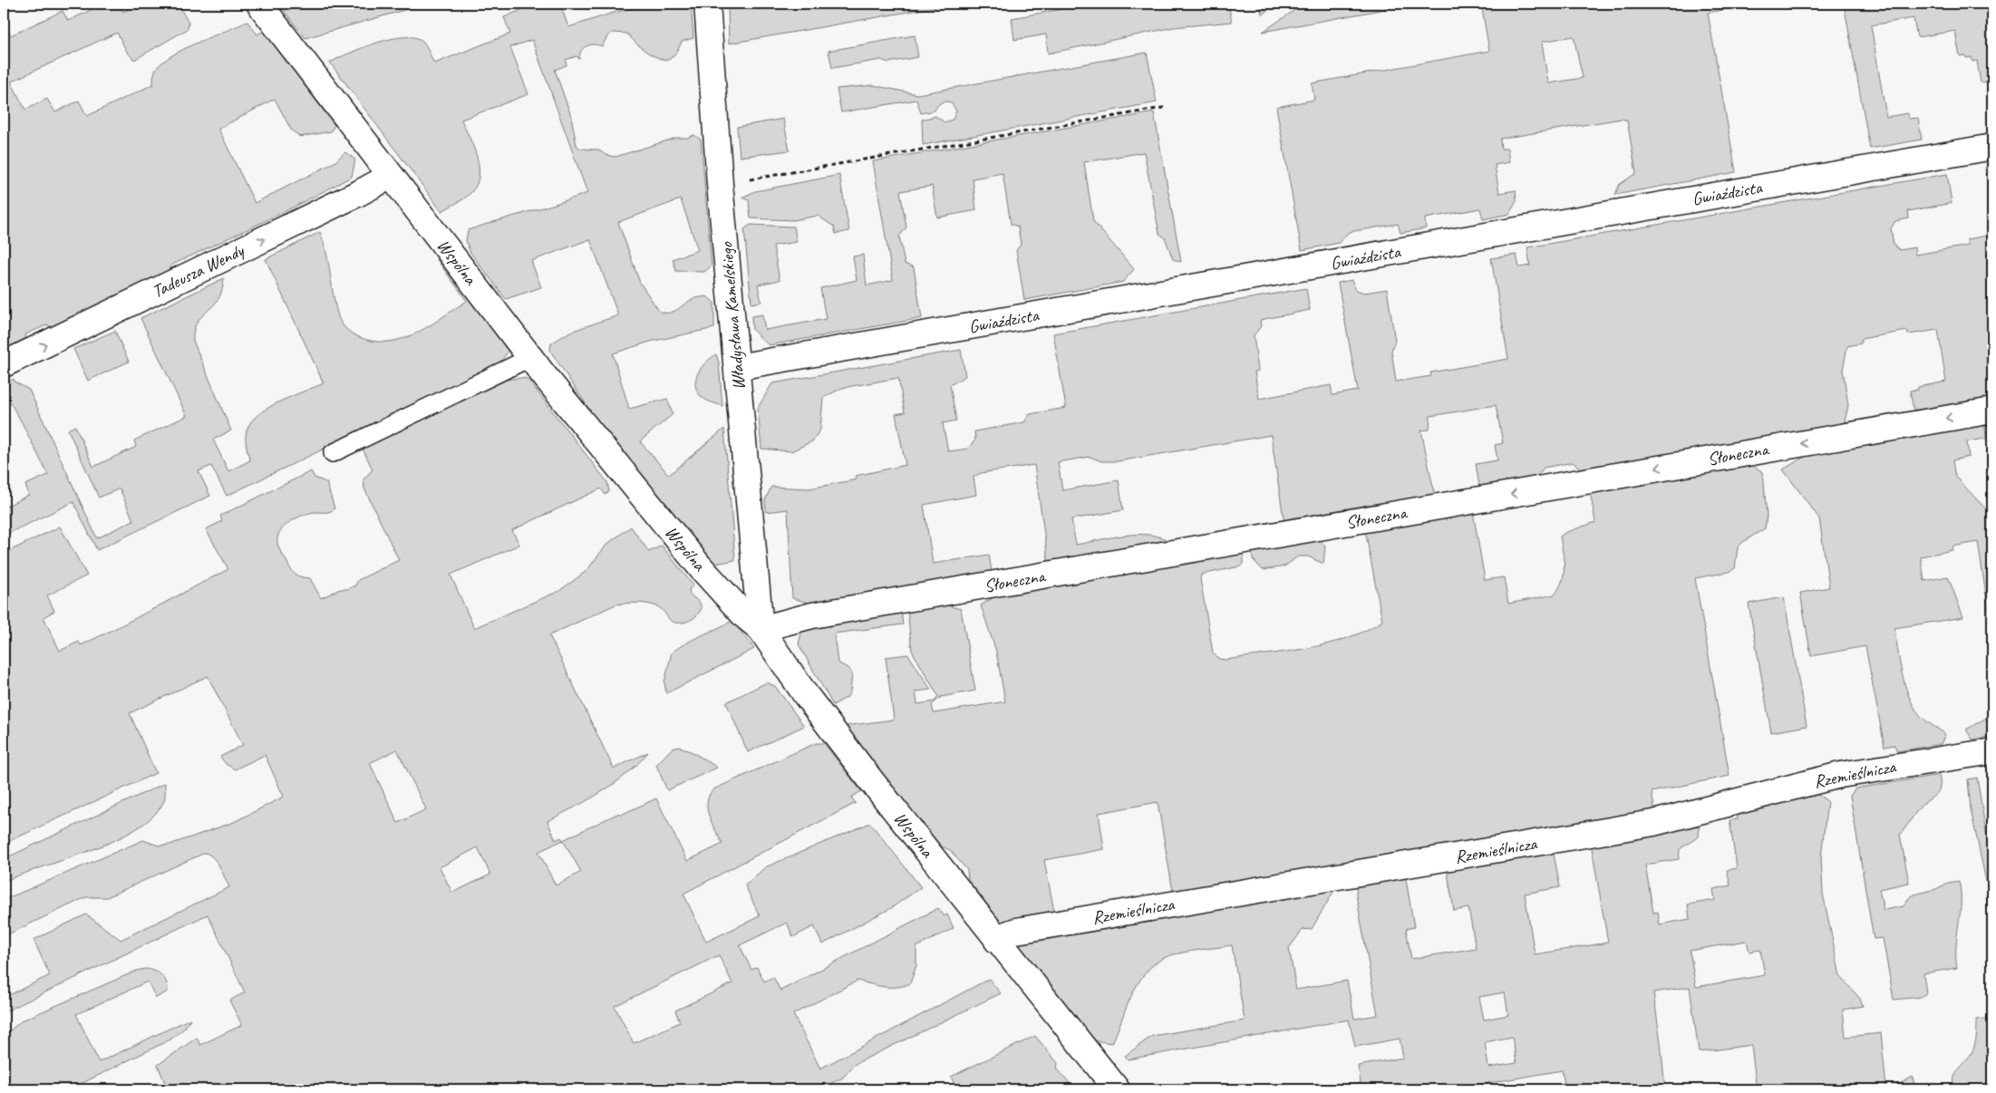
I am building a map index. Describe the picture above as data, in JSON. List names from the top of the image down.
{
  "streets": {
    "street": [
      "Gwiaździsta",
      "Wspólna",
      "Tadeusza Wendy",
      "Władysława Kamelskiego",
      "Słoneczna",
      "Rzemieślnicza"
    ]
  },
  "crossings": [
    ["Gwiaździsta", "Władysława Kamelskiego"],
    ["Wspólna", "Tadeusza Wendy"],
    ["Wspólna", "Władysława Kamelskiego"],
    ["Wspólna", "Słoneczna"],
    ["Wspólna", "Rzemieślnicza"],
    ["Władysława Kamelskiego", "Słoneczna"]
  ],
  "one_way": ["Tadeusza Wendy", "Słoneczna"]
}
